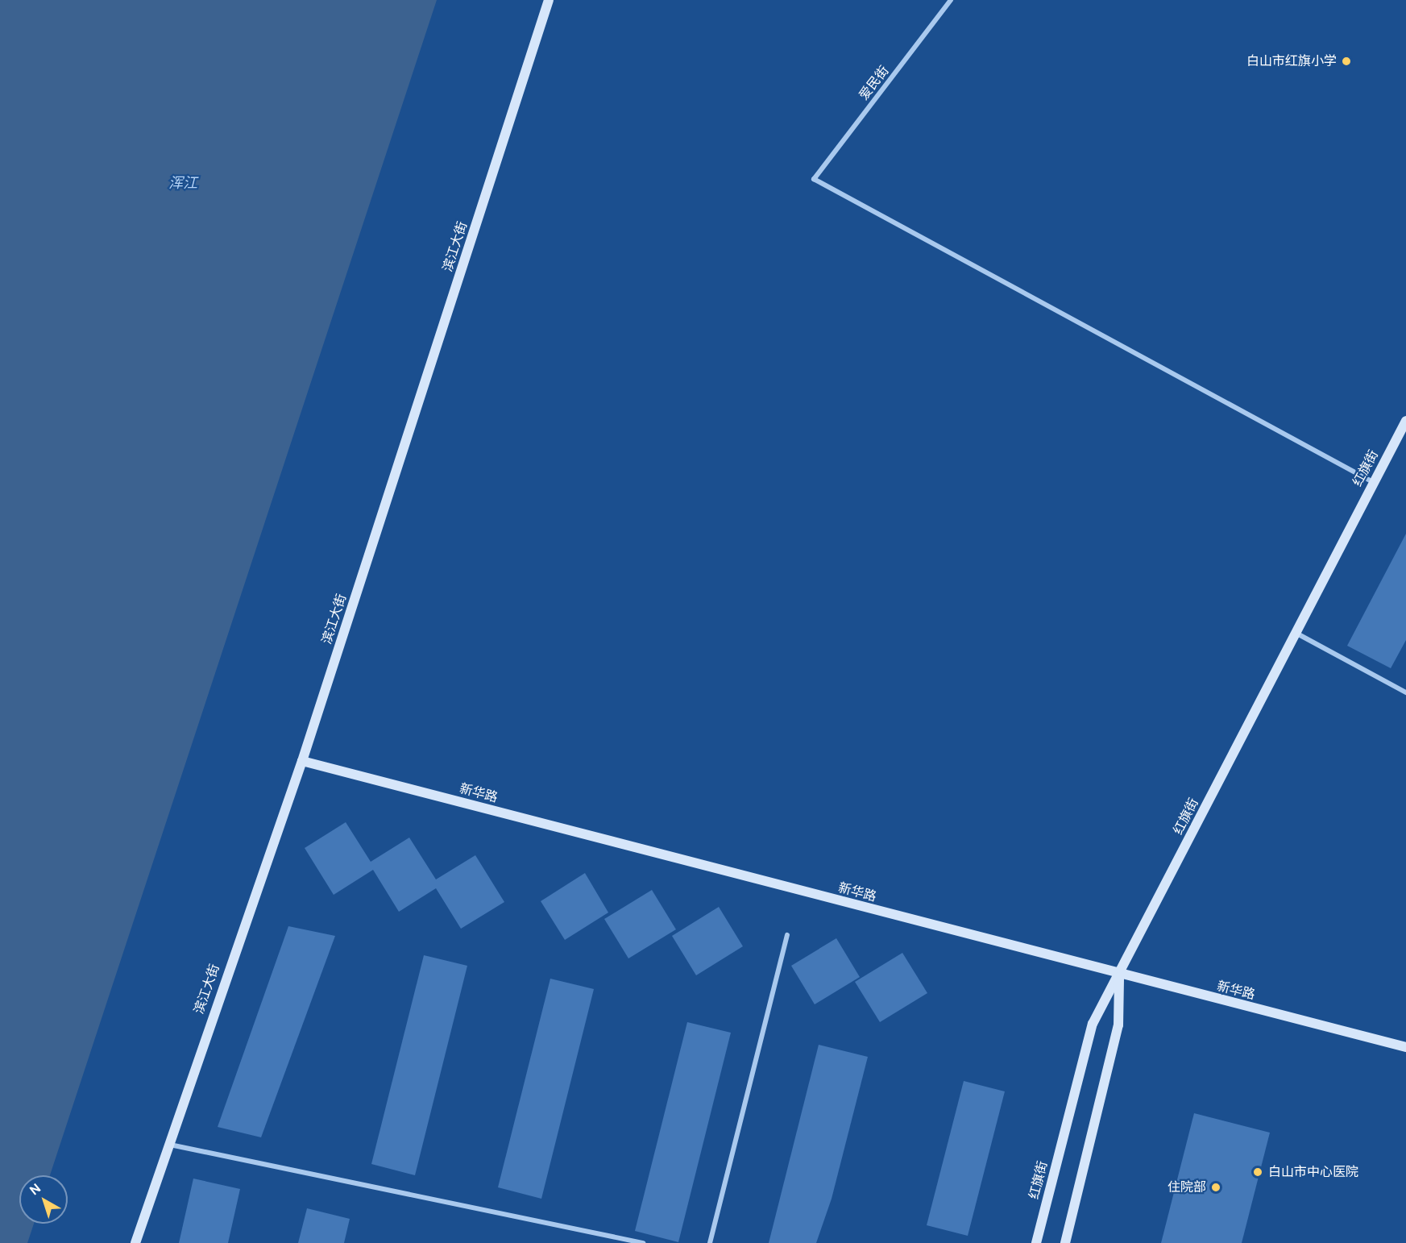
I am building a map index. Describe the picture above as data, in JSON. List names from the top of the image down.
{
  "streets": {
    "main road": ["滨江大街", "红旗街", "新华路"],
    "street": ["爱民街"]
  },
  "crossings": [
    ["爱民街", "红旗街"],
    ["滨江大街", "新华路"],
    ["红旗街", "新华路"]
  ],
  "water": ["浑江"],
  "places": ["白山市红旗小学", "白山市中心医院", "住院部"],
  "north": "top left"
}
